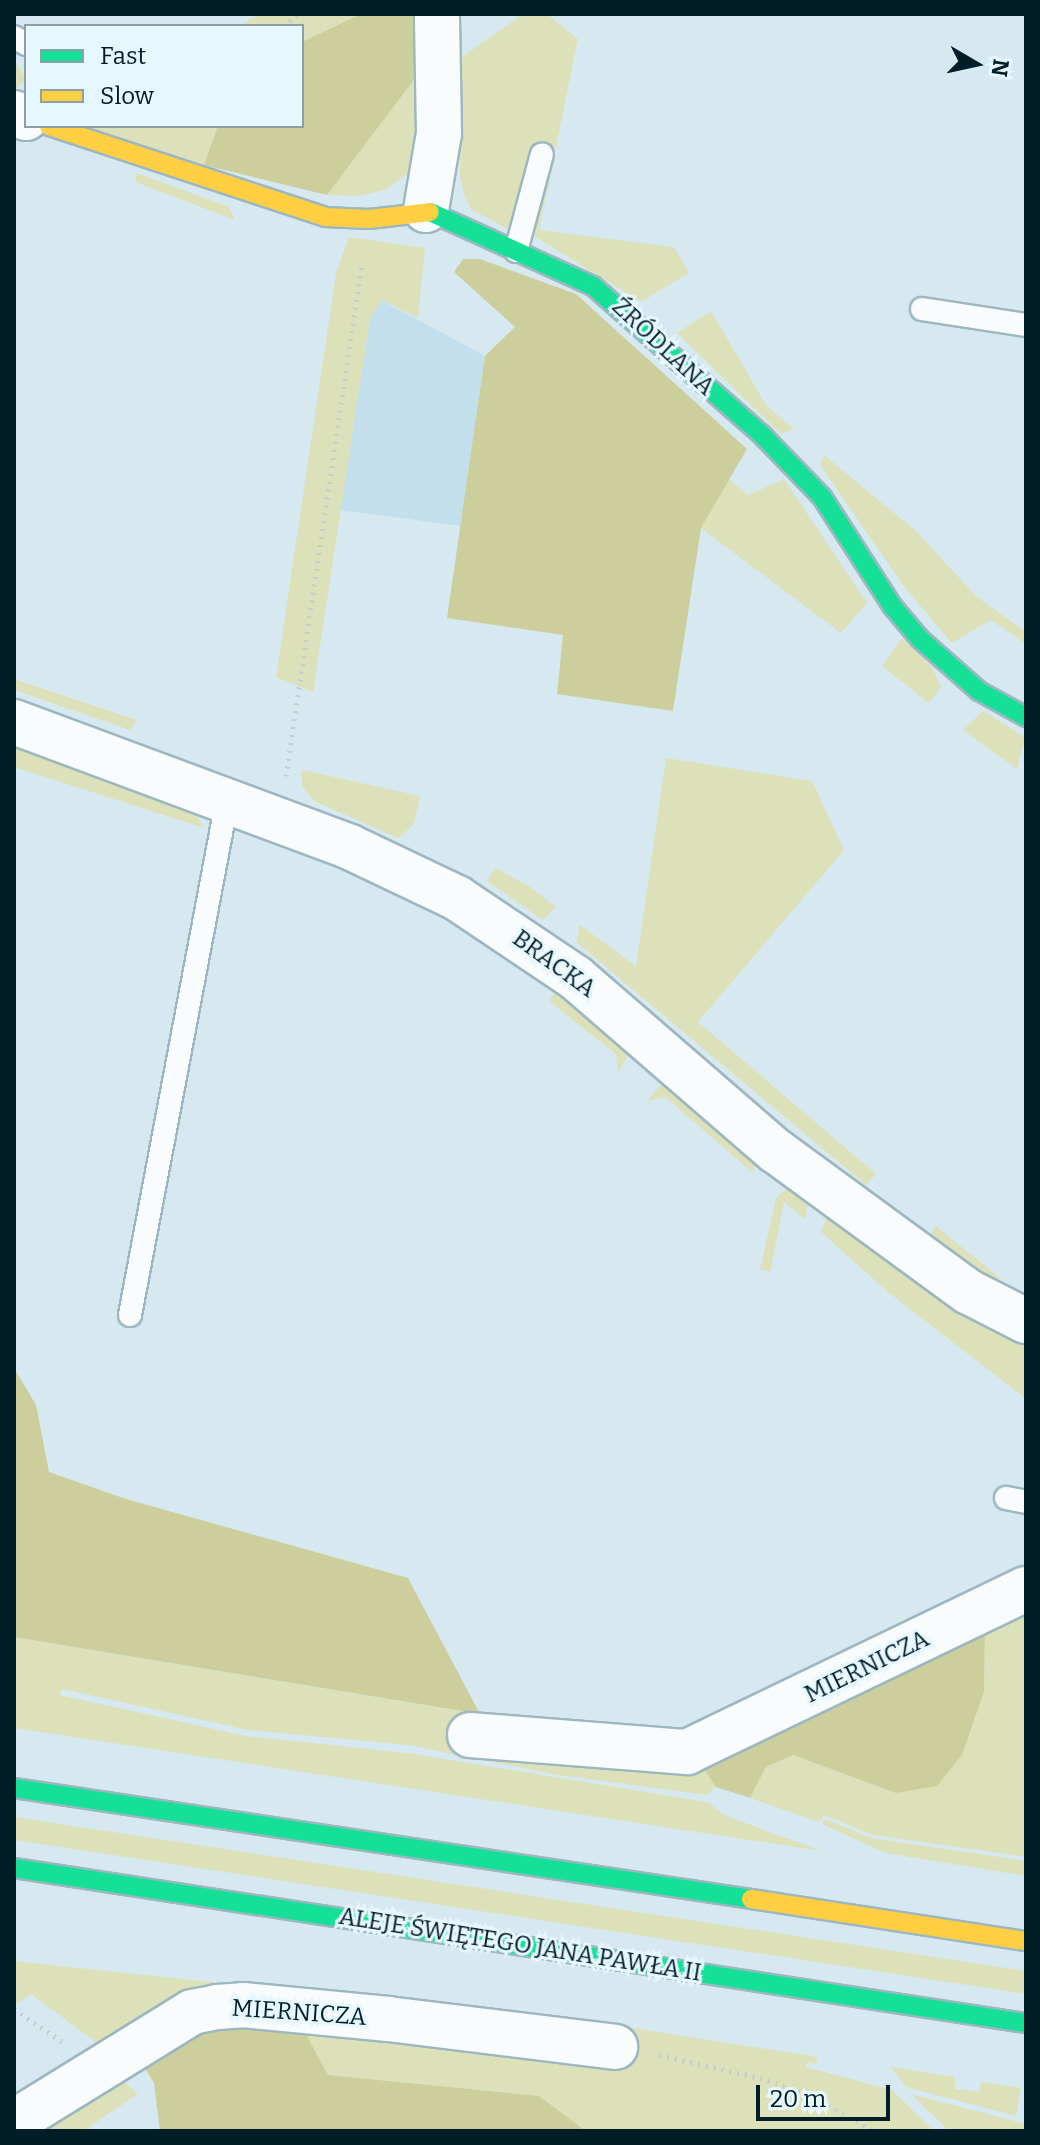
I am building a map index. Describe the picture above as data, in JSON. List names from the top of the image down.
{
  "streets": {
    "main road": ["ŹRÓDLANA", "ALEJE ŚWIĘTEGO JANA PAWŁA II"],
    "street": ["BRACKA", "MIERNICZA"]
  },
  "legend": ["Fast", "Slow"],
  "scale_bar": "20 m",
  "north": "right"
}
